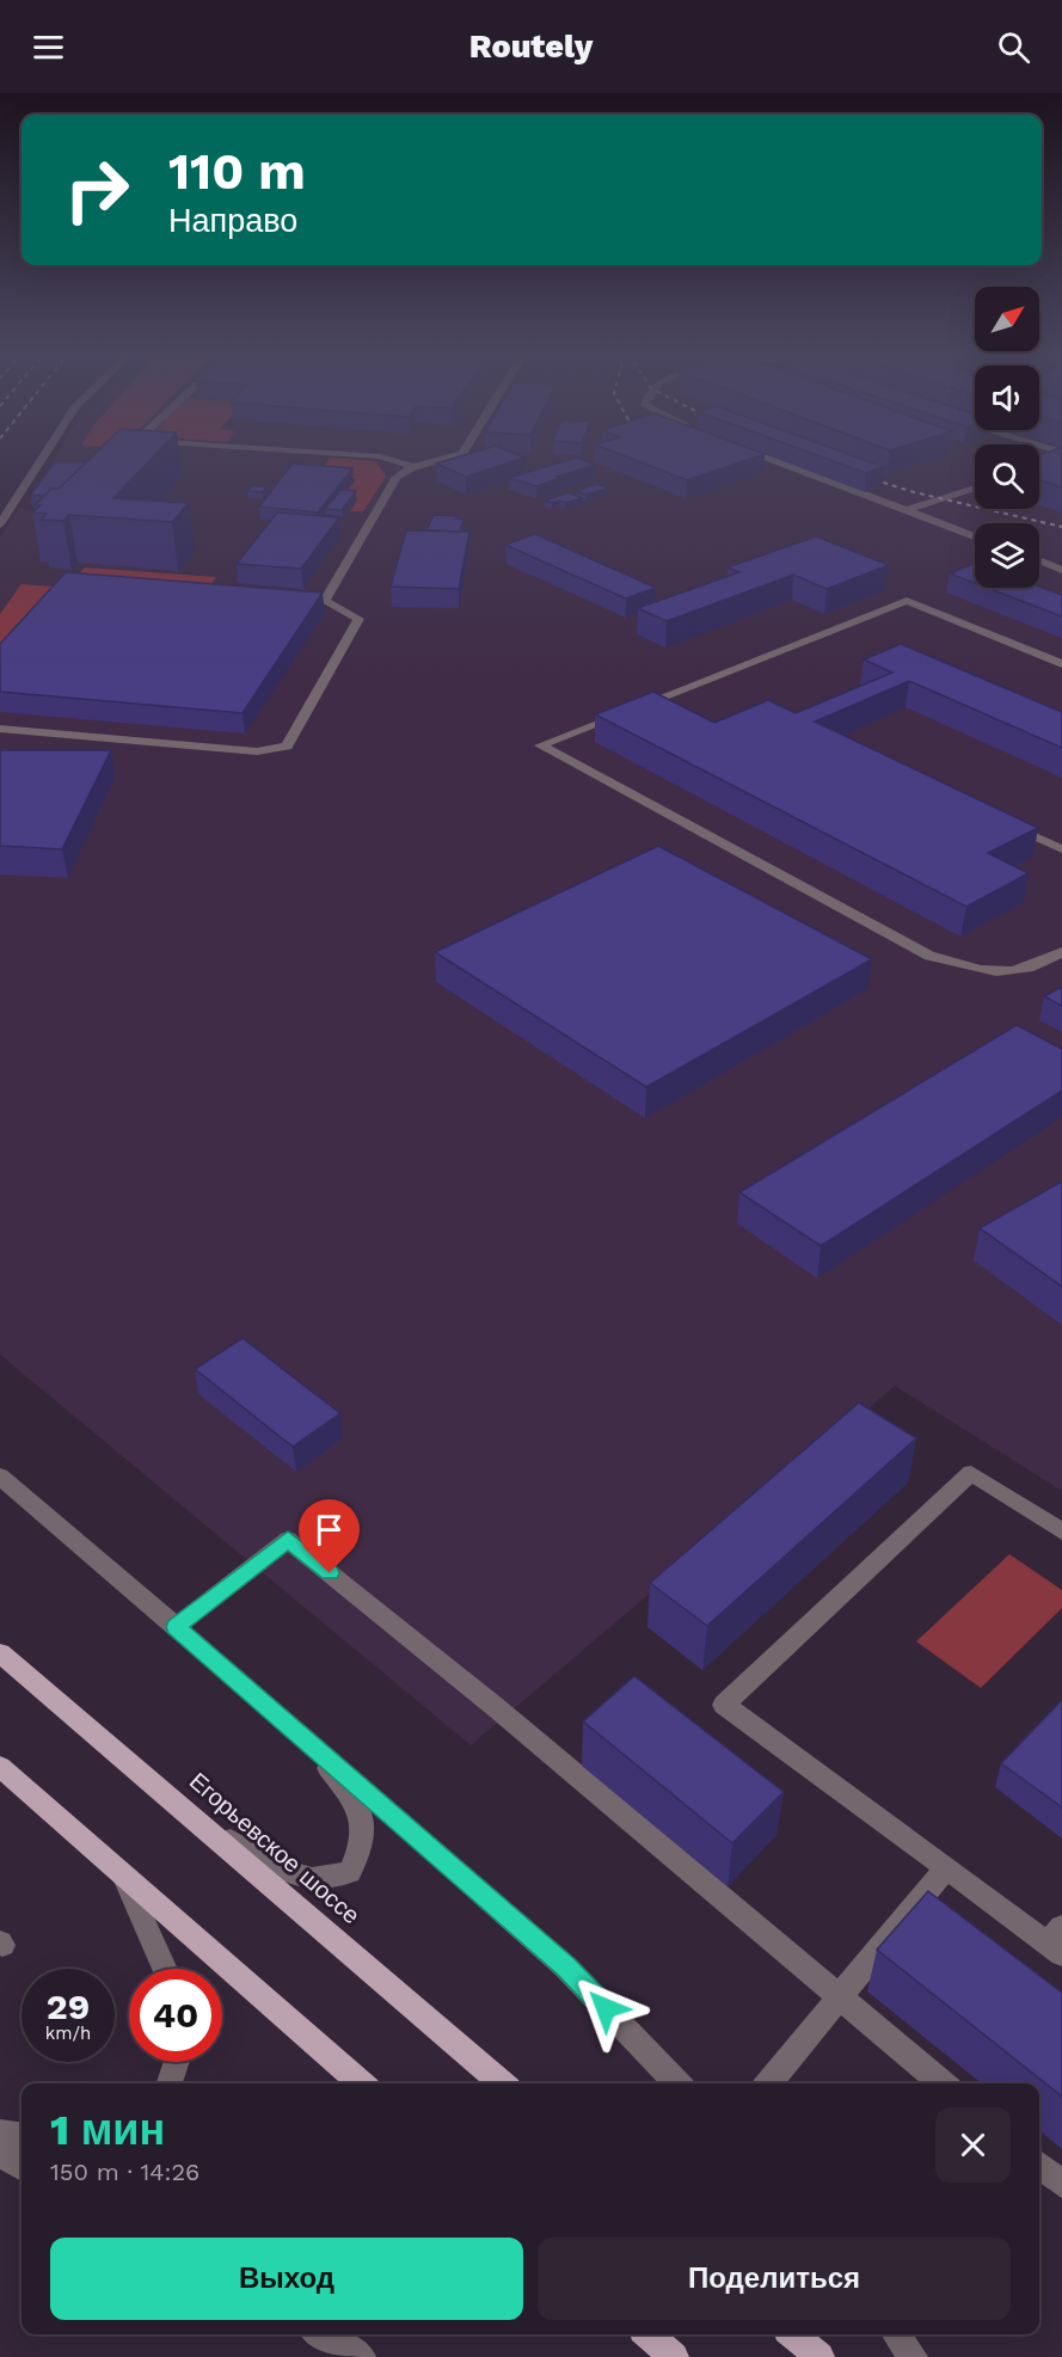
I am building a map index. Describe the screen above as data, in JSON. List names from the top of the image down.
{
  "streets": {
    "main road": ["Егорьевское шоссе"]
  },
  "north": "top right",
  "page": {
    "header": "Routely",
    "turn": ["110 m", "Направо"],
    "speed": "29 km/h",
    "limit": "40",
    "heading": ["1 мин", "150 m · 14:26"],
    "buttons": ["Выход", "Поделиться"]
  }
}
